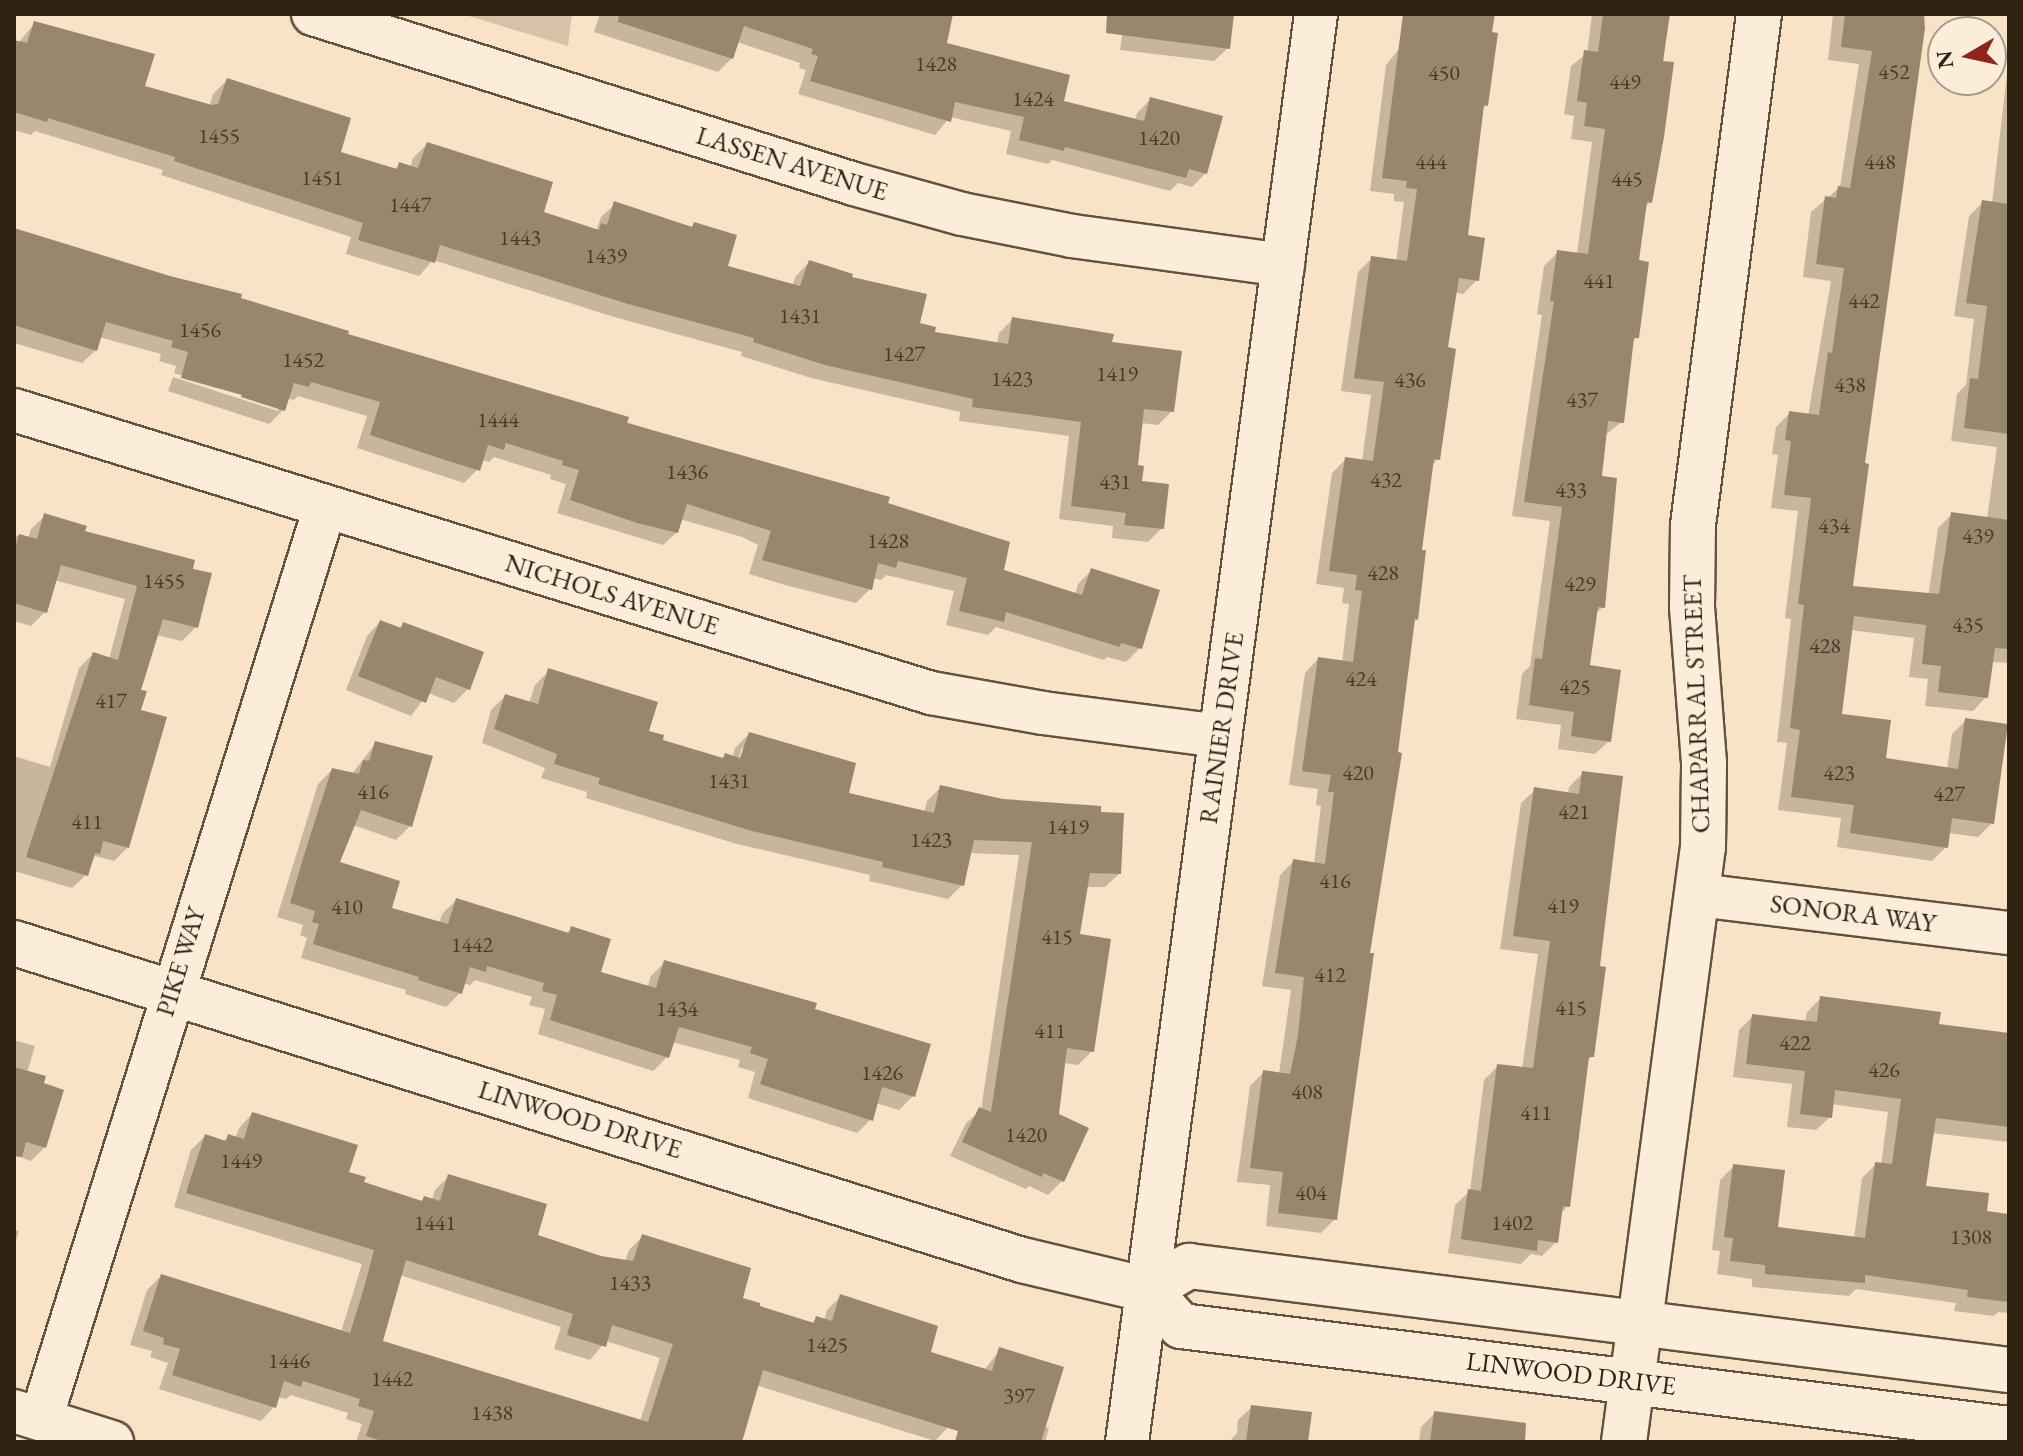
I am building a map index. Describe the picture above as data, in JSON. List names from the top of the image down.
{
  "streets": {
    "street": [
      "LASSEN AVENUE",
      "NICHOLS AVENUE",
      "CHAPARRAL STREET",
      "RAINIER DRIVE",
      "SONORA WAY",
      "PIKE WAY",
      "LINWOOD DRIVE"
    ]
  },
  "crossings": [
    ["LASSEN AVENUE", "RAINIER DRIVE"],
    ["NICHOLS AVENUE", "RAINIER DRIVE"],
    ["NICHOLS AVENUE", "PIKE WAY"],
    ["CHAPARRAL STREET", "SONORA WAY"],
    ["CHAPARRAL STREET", "LINWOOD DRIVE"],
    ["RAINIER DRIVE", "LINWOOD DRIVE"],
    ["PIKE WAY", "LINWOOD DRIVE"]
  ],
  "house_numbers": [
    "1428",
    "452",
    "450",
    "449",
    "1424",
    "1455",
    "1420",
    "444",
    "448",
    "1451",
    "445",
    "1447",
    "1443",
    "1439",
    "441",
    "442",
    "1431",
    "1456",
    "1427",
    "1452",
    "1419",
    "1423",
    "436",
    "438",
    "437",
    "1444",
    "1436",
    "432",
    "431",
    "433",
    "434",
    "439",
    "1428",
    "428",
    "1455",
    "429",
    "435",
    "428",
    "424",
    "425",
    "417",
    "420",
    "423",
    "1431",
    "416",
    "427",
    "421",
    "411",
    "1419",
    "1423",
    "416",
    "419",
    "410",
    "415",
    "1442",
    "412",
    "415",
    "1434",
    "411",
    "422",
    "426",
    "1426",
    "408",
    "411",
    "1420",
    "1449",
    "404",
    "1441",
    "1402",
    "1308",
    "1433",
    "1425",
    "1446",
    "1442",
    "397",
    "1438"
  ],
  "north": "left"
}
